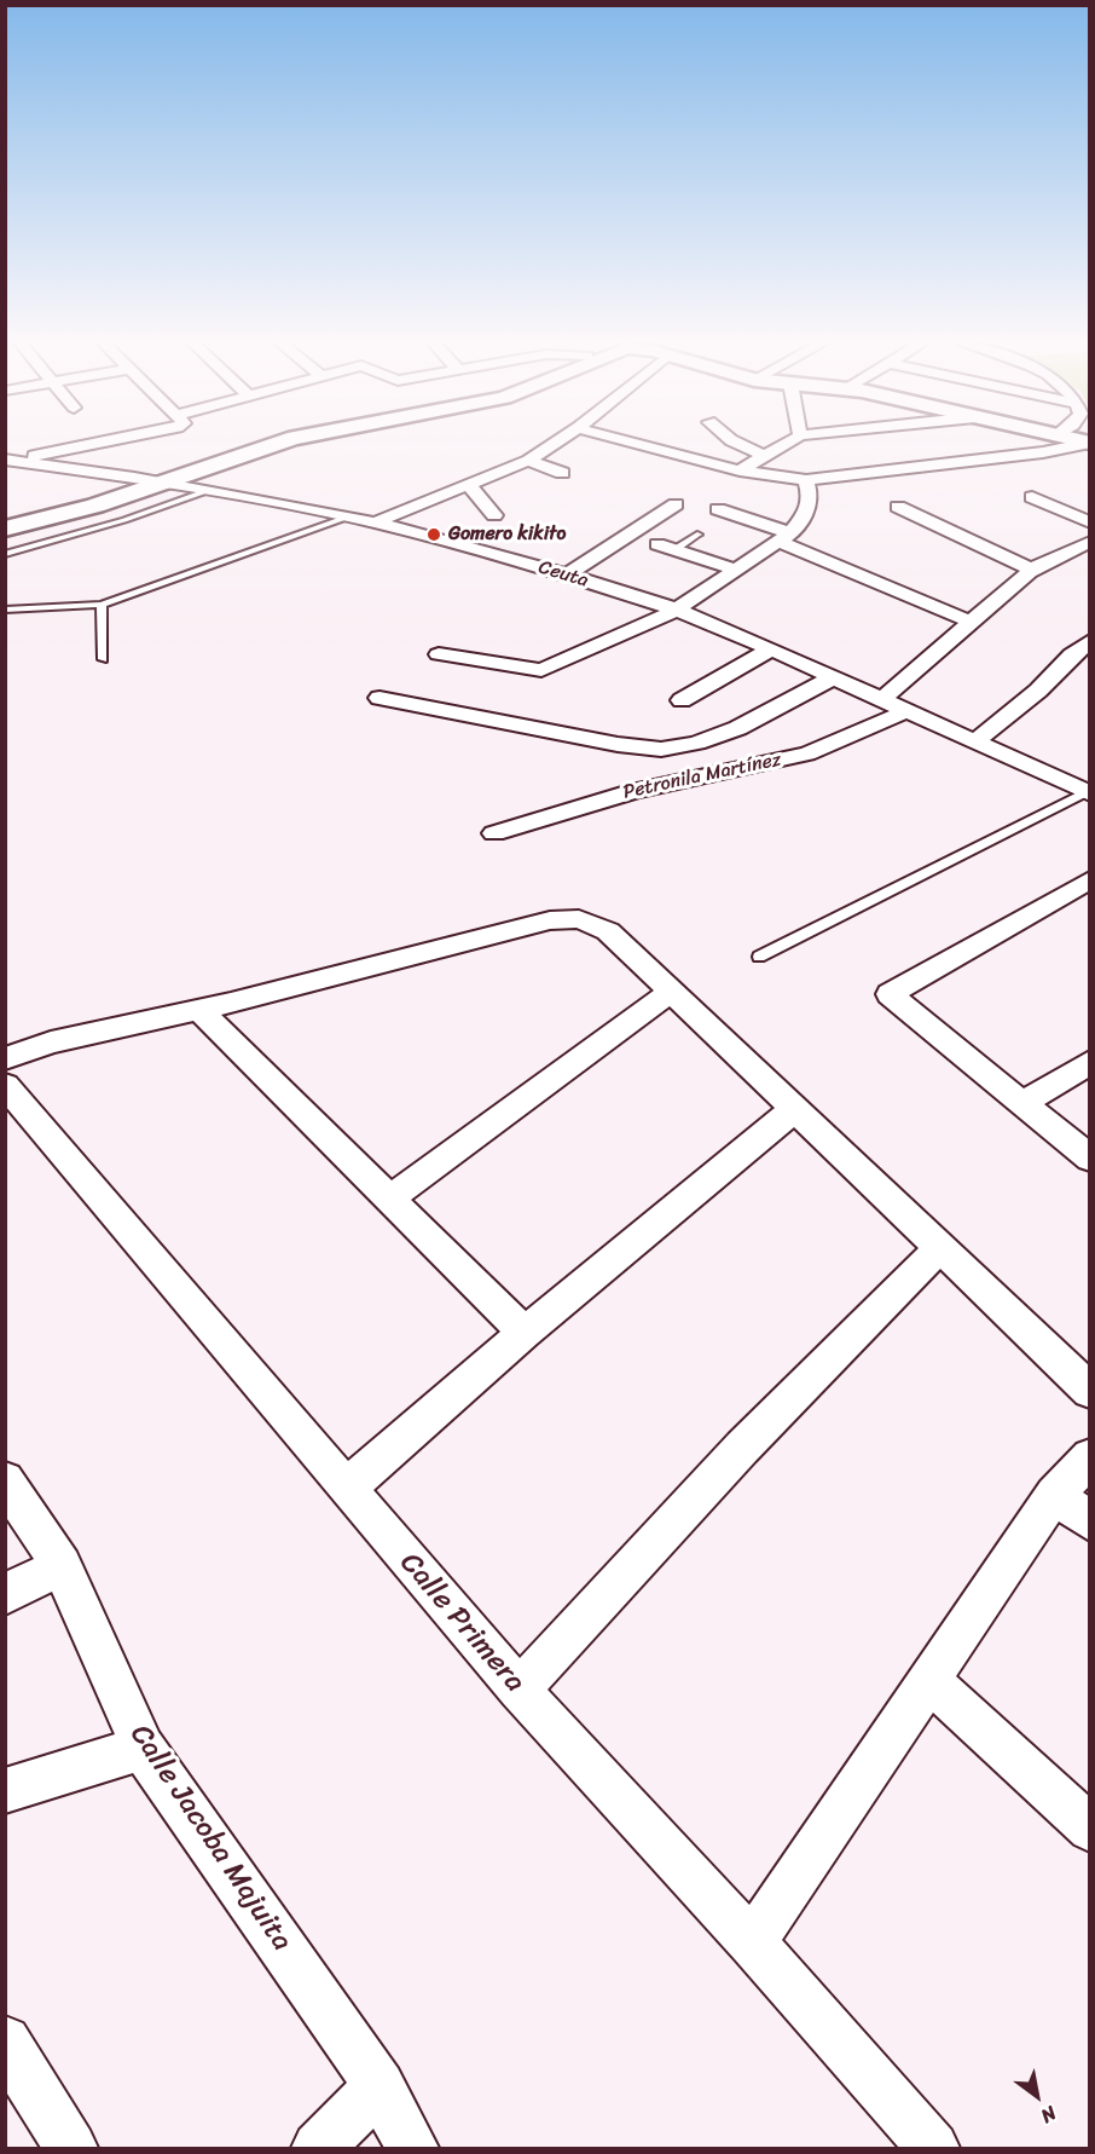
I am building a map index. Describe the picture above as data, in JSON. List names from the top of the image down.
{
  "streets": {
    "street": [
      "Ceuta",
      "Petronila Martínez",
      "Calle Primera",
      "Calle Jacoba Majuita"
    ]
  },
  "crossings": [
    ["Ceuta", "Petronila Martínez"]
  ],
  "places": ["Gomero kikito"],
  "north": "bottom right"
}
